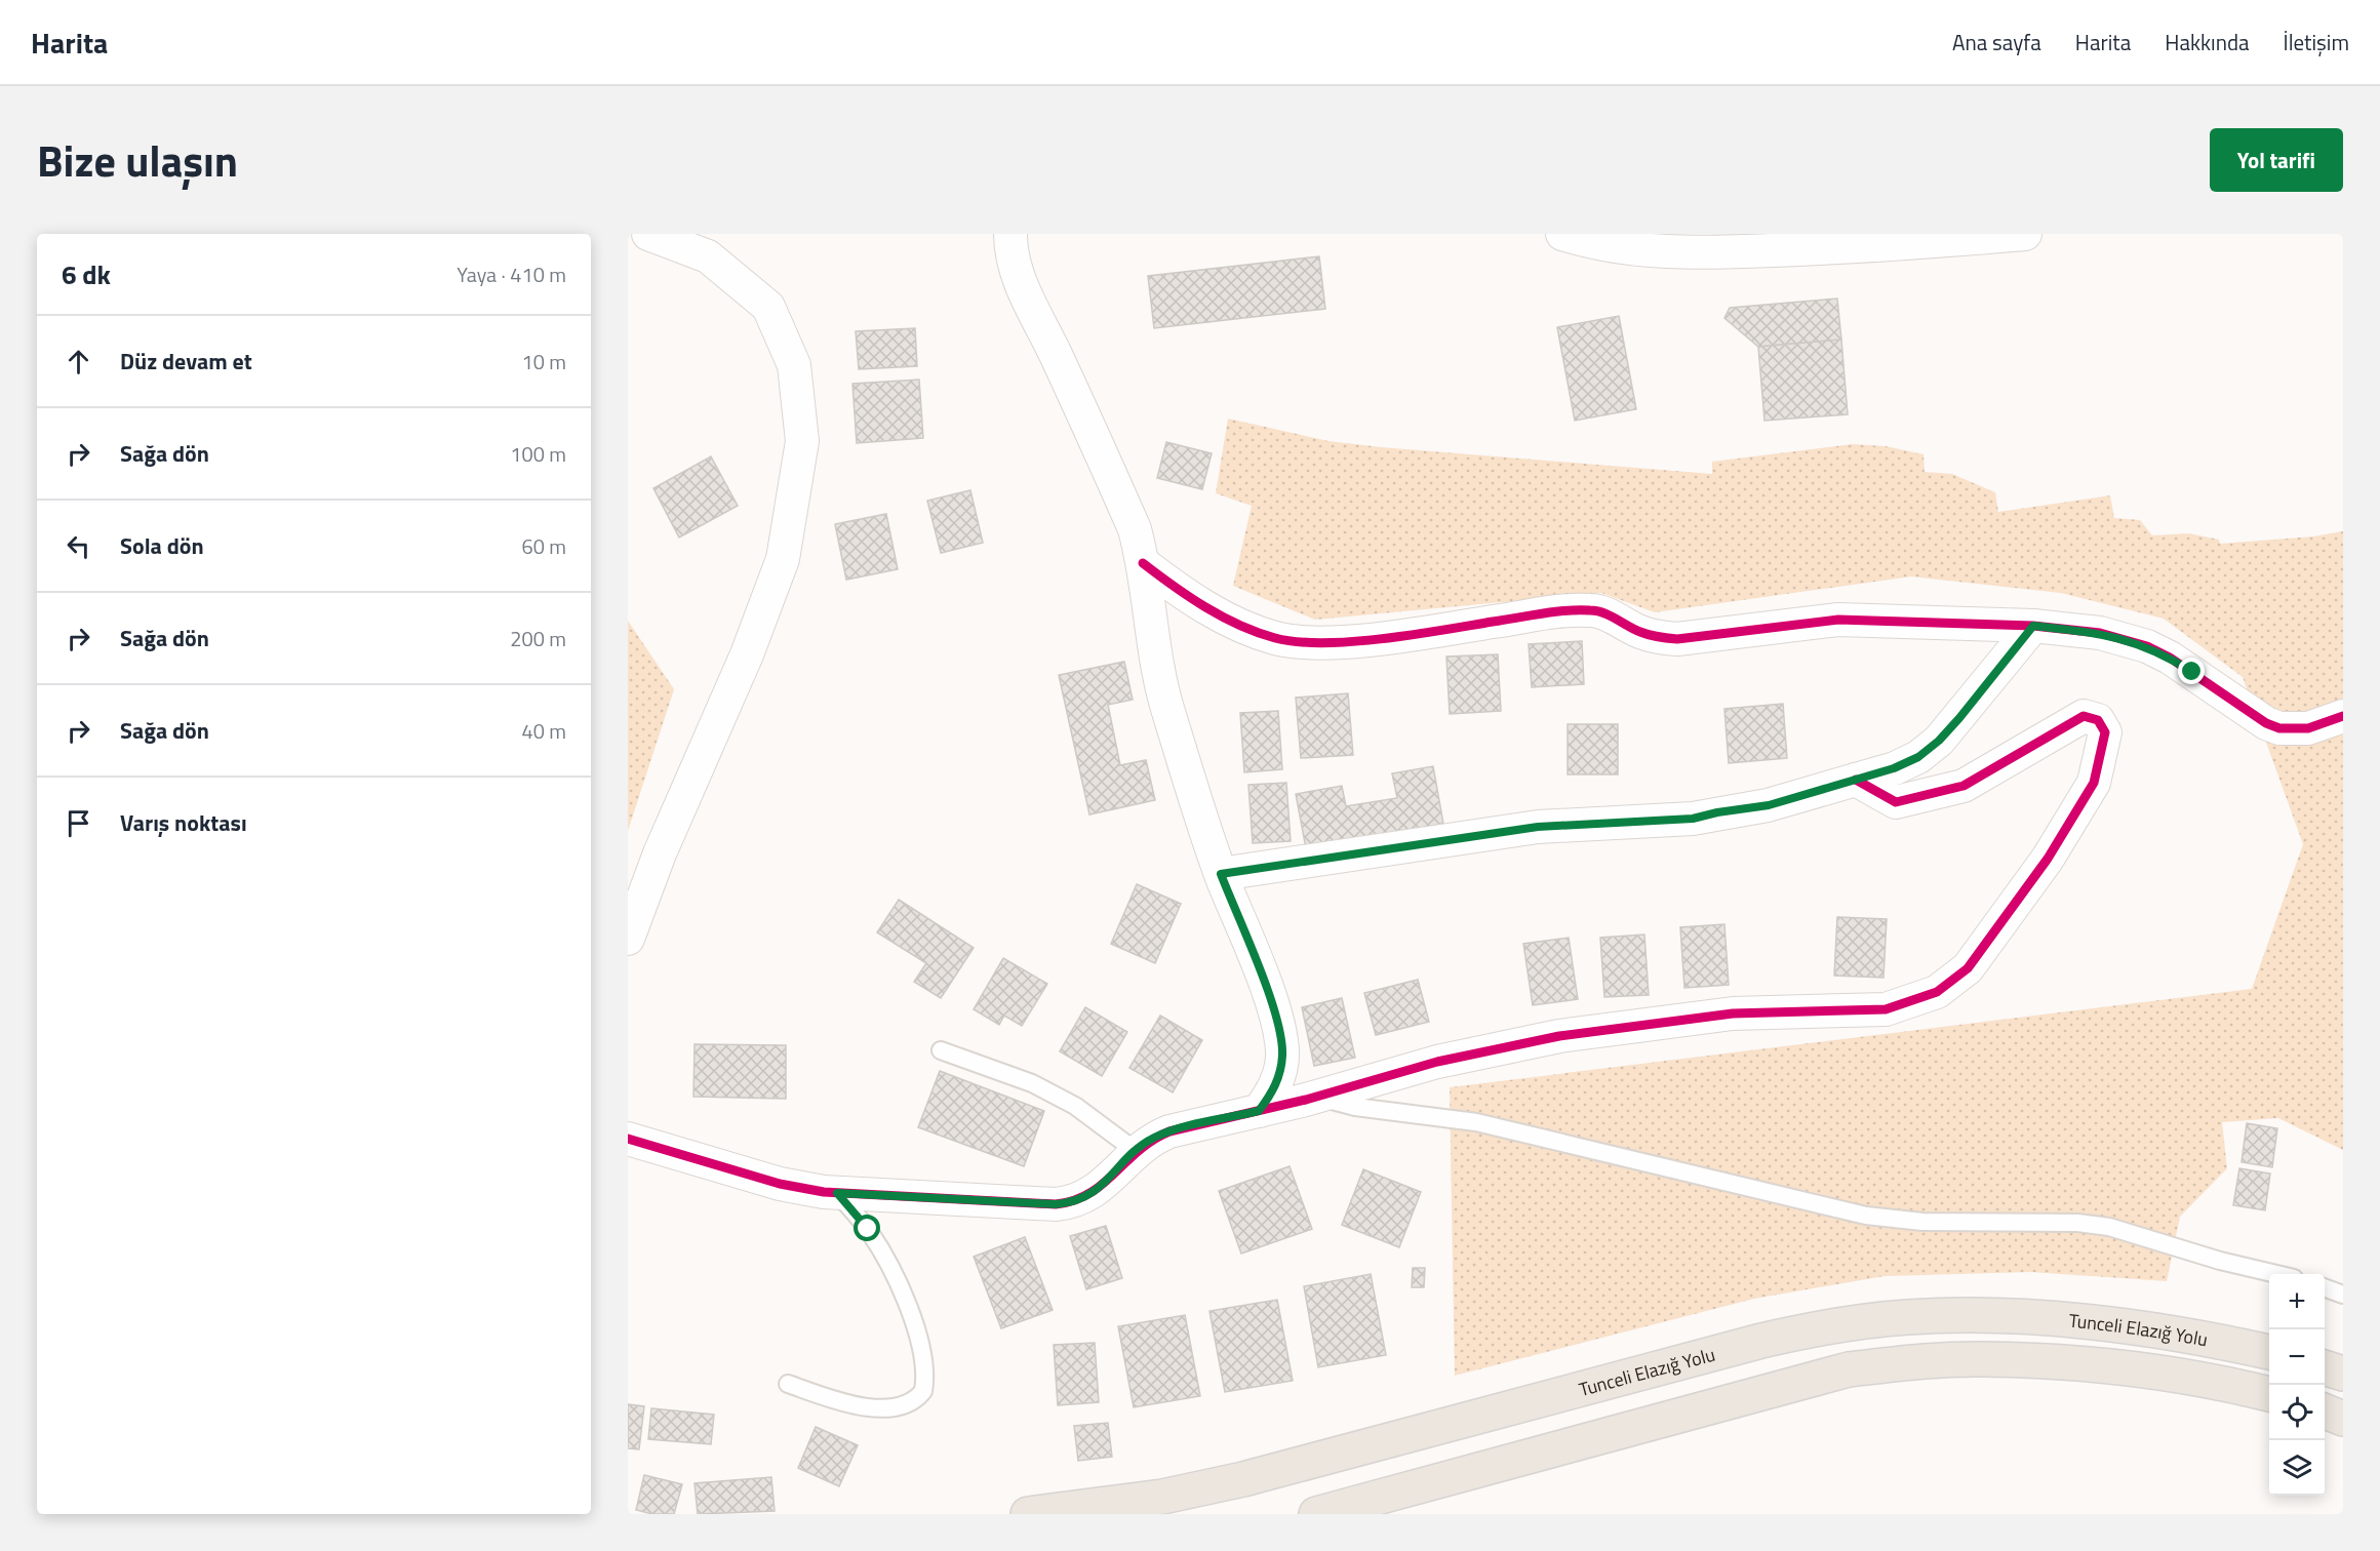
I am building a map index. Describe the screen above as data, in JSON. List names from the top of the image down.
{
  "streets": {
    "main road": ["Tunceli Elazığ Yolu"]
  },
  "page": {
    "header": "Harita",
    "nav": [
      "Ana sayfa",
      "Harita",
      "Hakkında",
      "İletişim"
    ],
    "title": "Bize ulaşın",
    "buttons": "Yol tarifi",
    "heading": ["6 dk", "Yaya · 410 m"],
    "list": [
      ["Düz devam et", "10 m"],
      ["Sağa dön", "100 m"],
      ["Sola dön", "60 m"],
      ["Sağa dön", "200 m"],
      ["Sağa dön", "40 m"],
      "Varış noktası"
    ],
    "map_buttons": ["+", "−"]
  }
}
